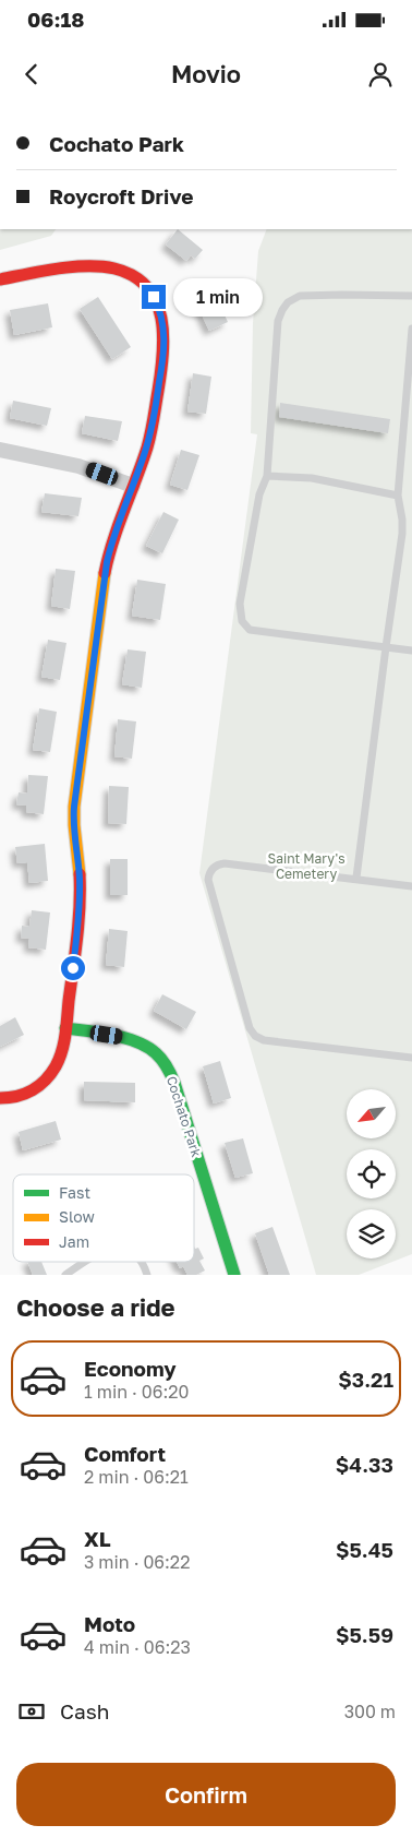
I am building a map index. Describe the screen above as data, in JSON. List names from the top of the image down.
{
  "streets": {
    "street": ["Cochato Park"]
  },
  "parks": ["Saint Mary's Cemetery"],
  "legend": ["Fast", "Slow", "Jam"],
  "north": "bottom left",
  "page": {
    "status": "06:18",
    "header": "Movio",
    "banner": ["Cochato Park", "Roycroft Drive"],
    "bubble": "1 min",
    "heading": "Choose a ride",
    "list": [
      {
        "name": "Economy",
        "note": "1 min · 06:20",
        "value": "$3.21"
      },
      {
        "name": "Comfort",
        "note": "2 min · 06:21",
        "value": "$4.33"
      },
      {
        "name": "XL",
        "note": "3 min · 06:22",
        "value": "$5.45"
      },
      {
        "name": "Moto",
        "note": "4 min · 06:23",
        "value": "$5.59"
      }
    ],
    "pay": ["Cash", "300 m"],
    "buttons": "Confirm"
  }
}
